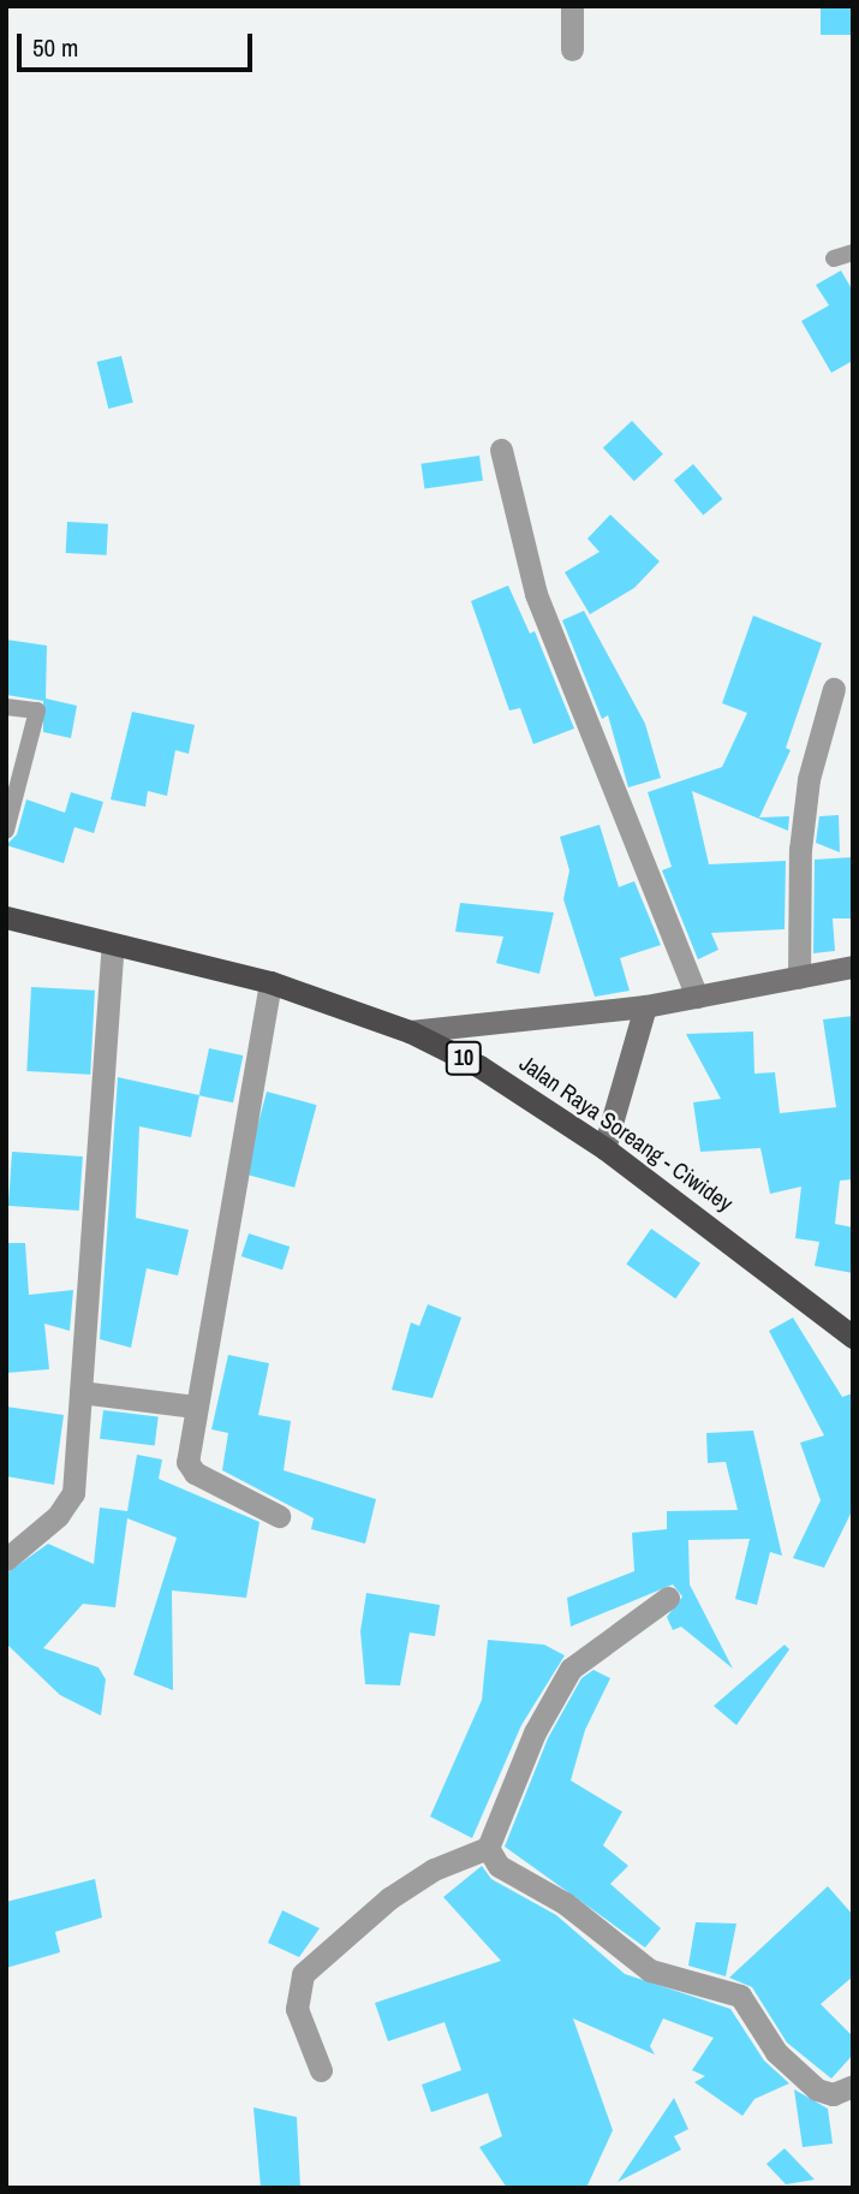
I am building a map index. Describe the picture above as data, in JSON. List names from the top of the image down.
{
  "streets": {
    "highway": ["10", "Jalan Raya Soreang - Ciwidey"]
  },
  "scale_bar": "50 m"
}
